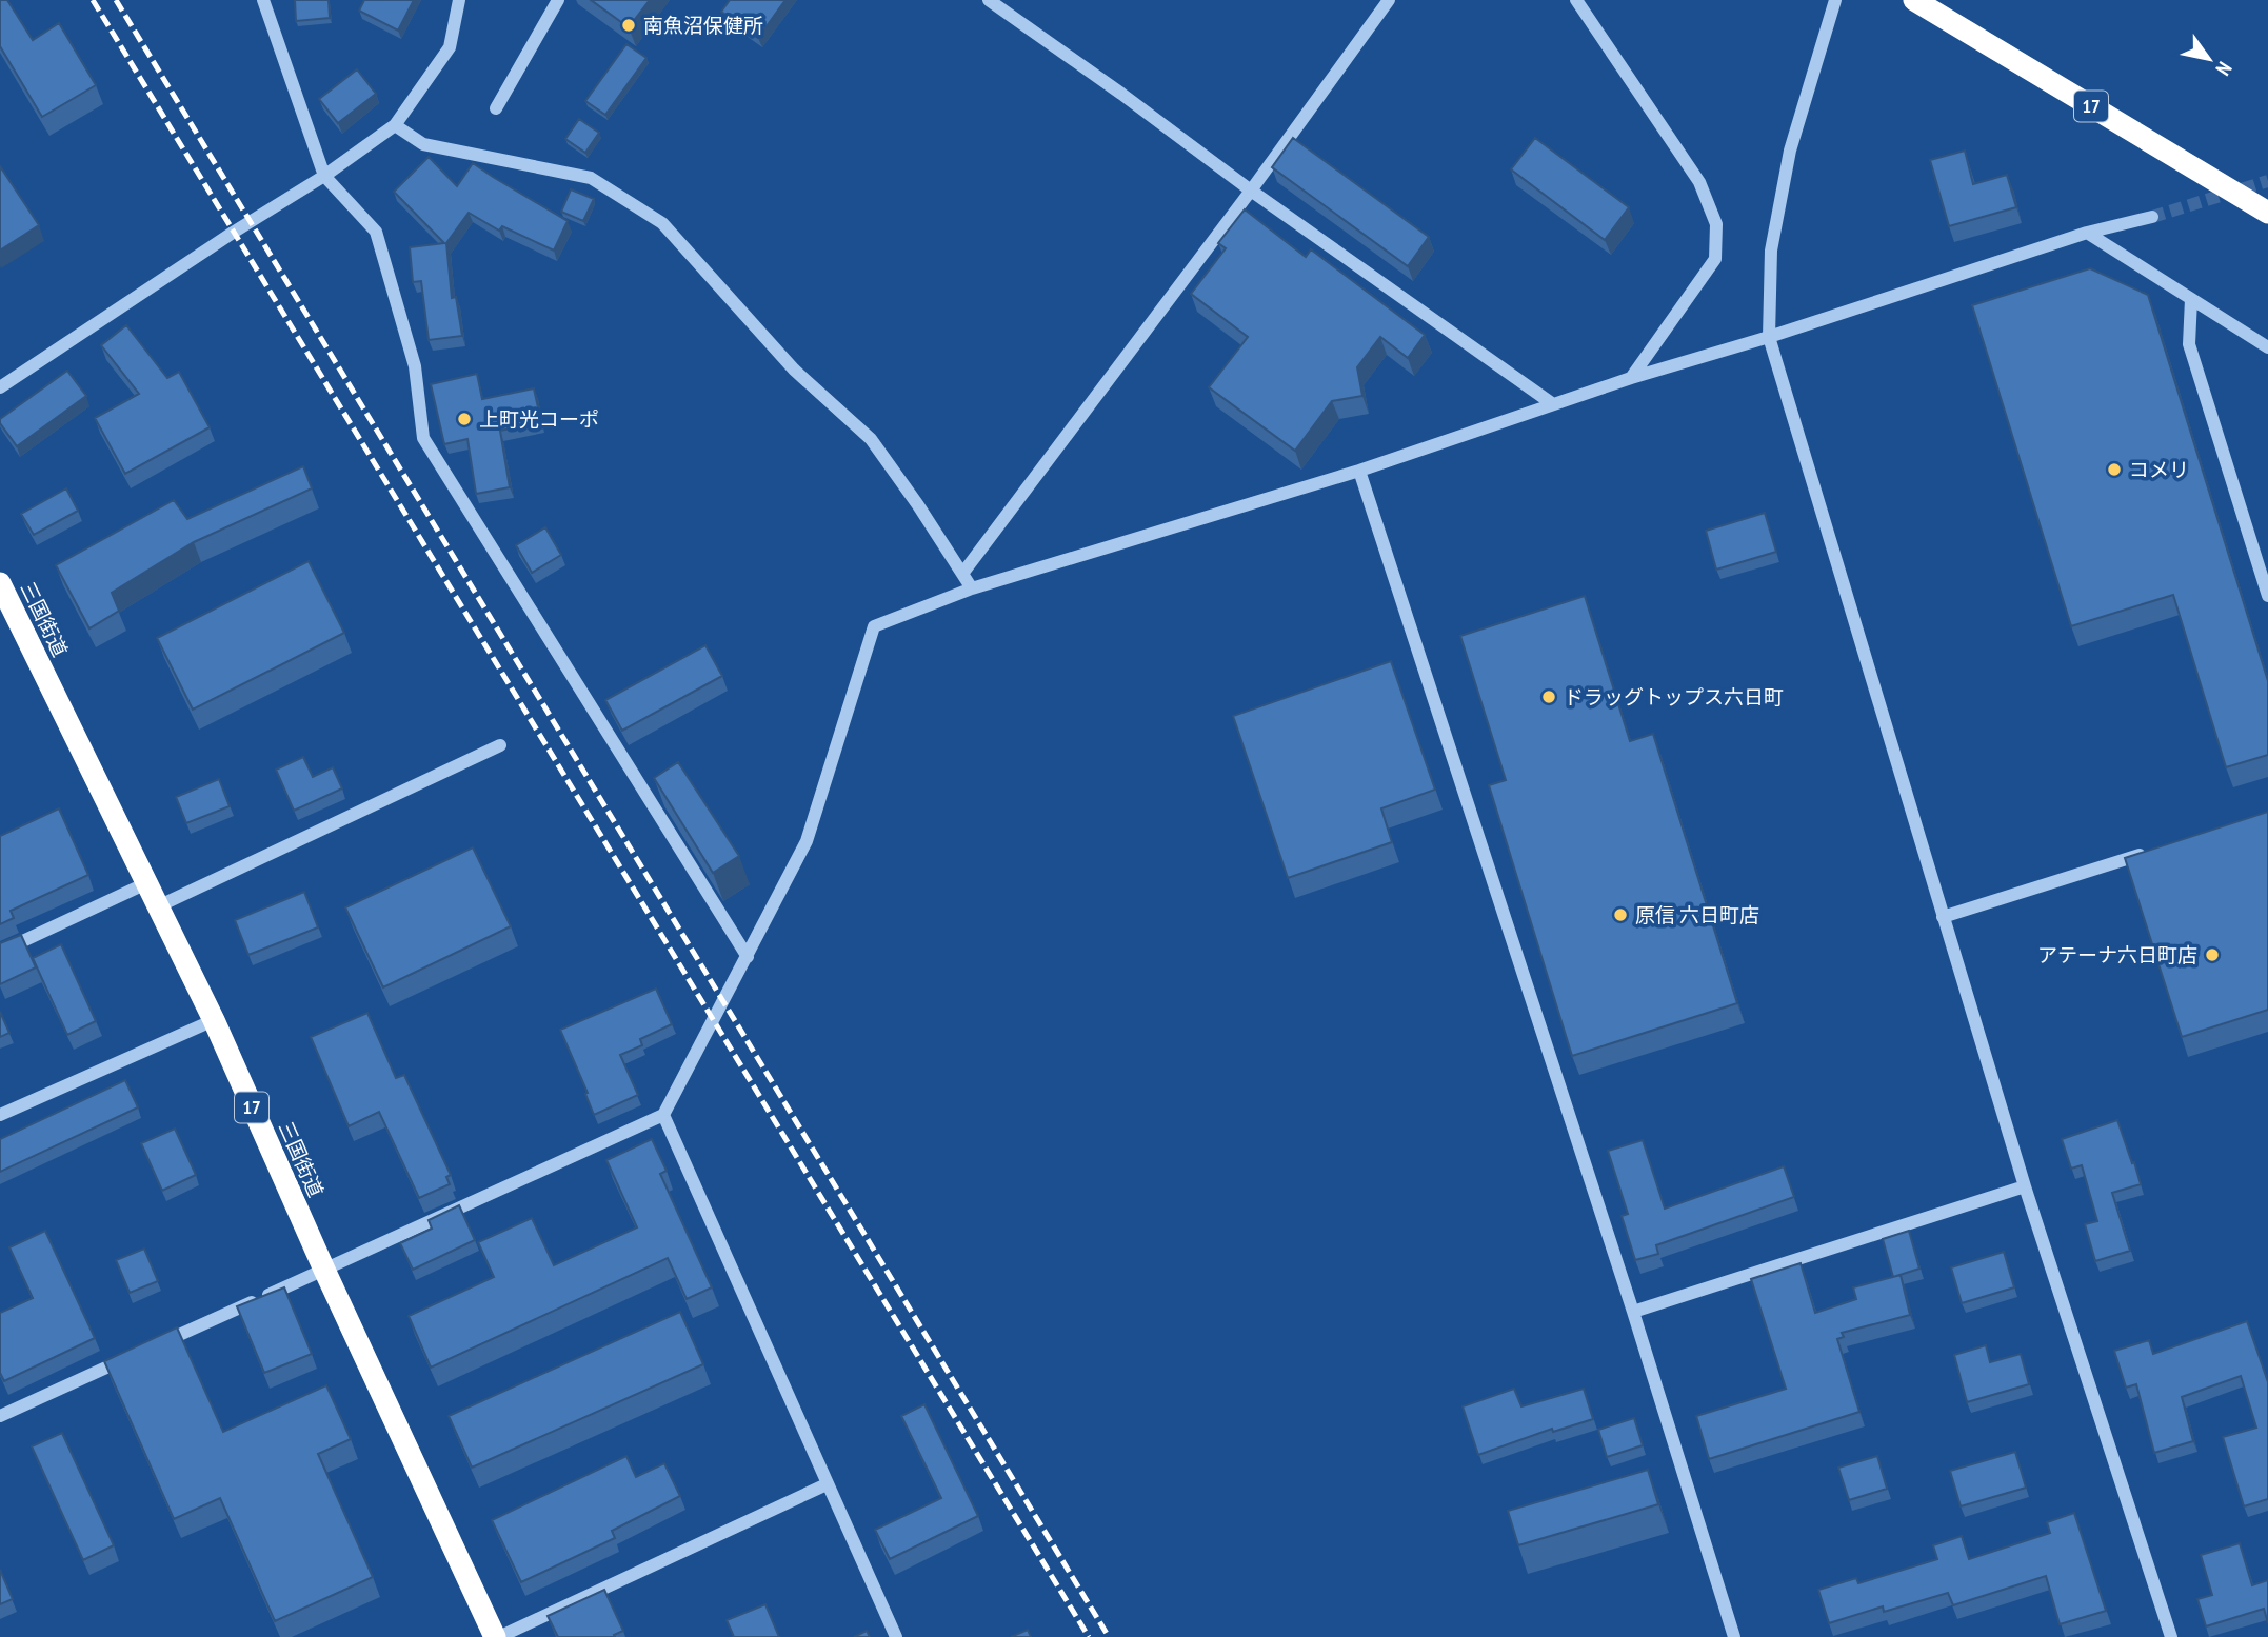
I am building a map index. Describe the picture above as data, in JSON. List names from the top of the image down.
{
  "streets": {
    "highway": ["17", "三国街道"]
  },
  "places": [
    "南魚沼保健所",
    "上町光コーポ",
    "コメリ",
    "ドラッグトップス六日町",
    "原信 六日町店",
    "アテーナ六日町店"
  ],
  "north": "bottom right"
}
